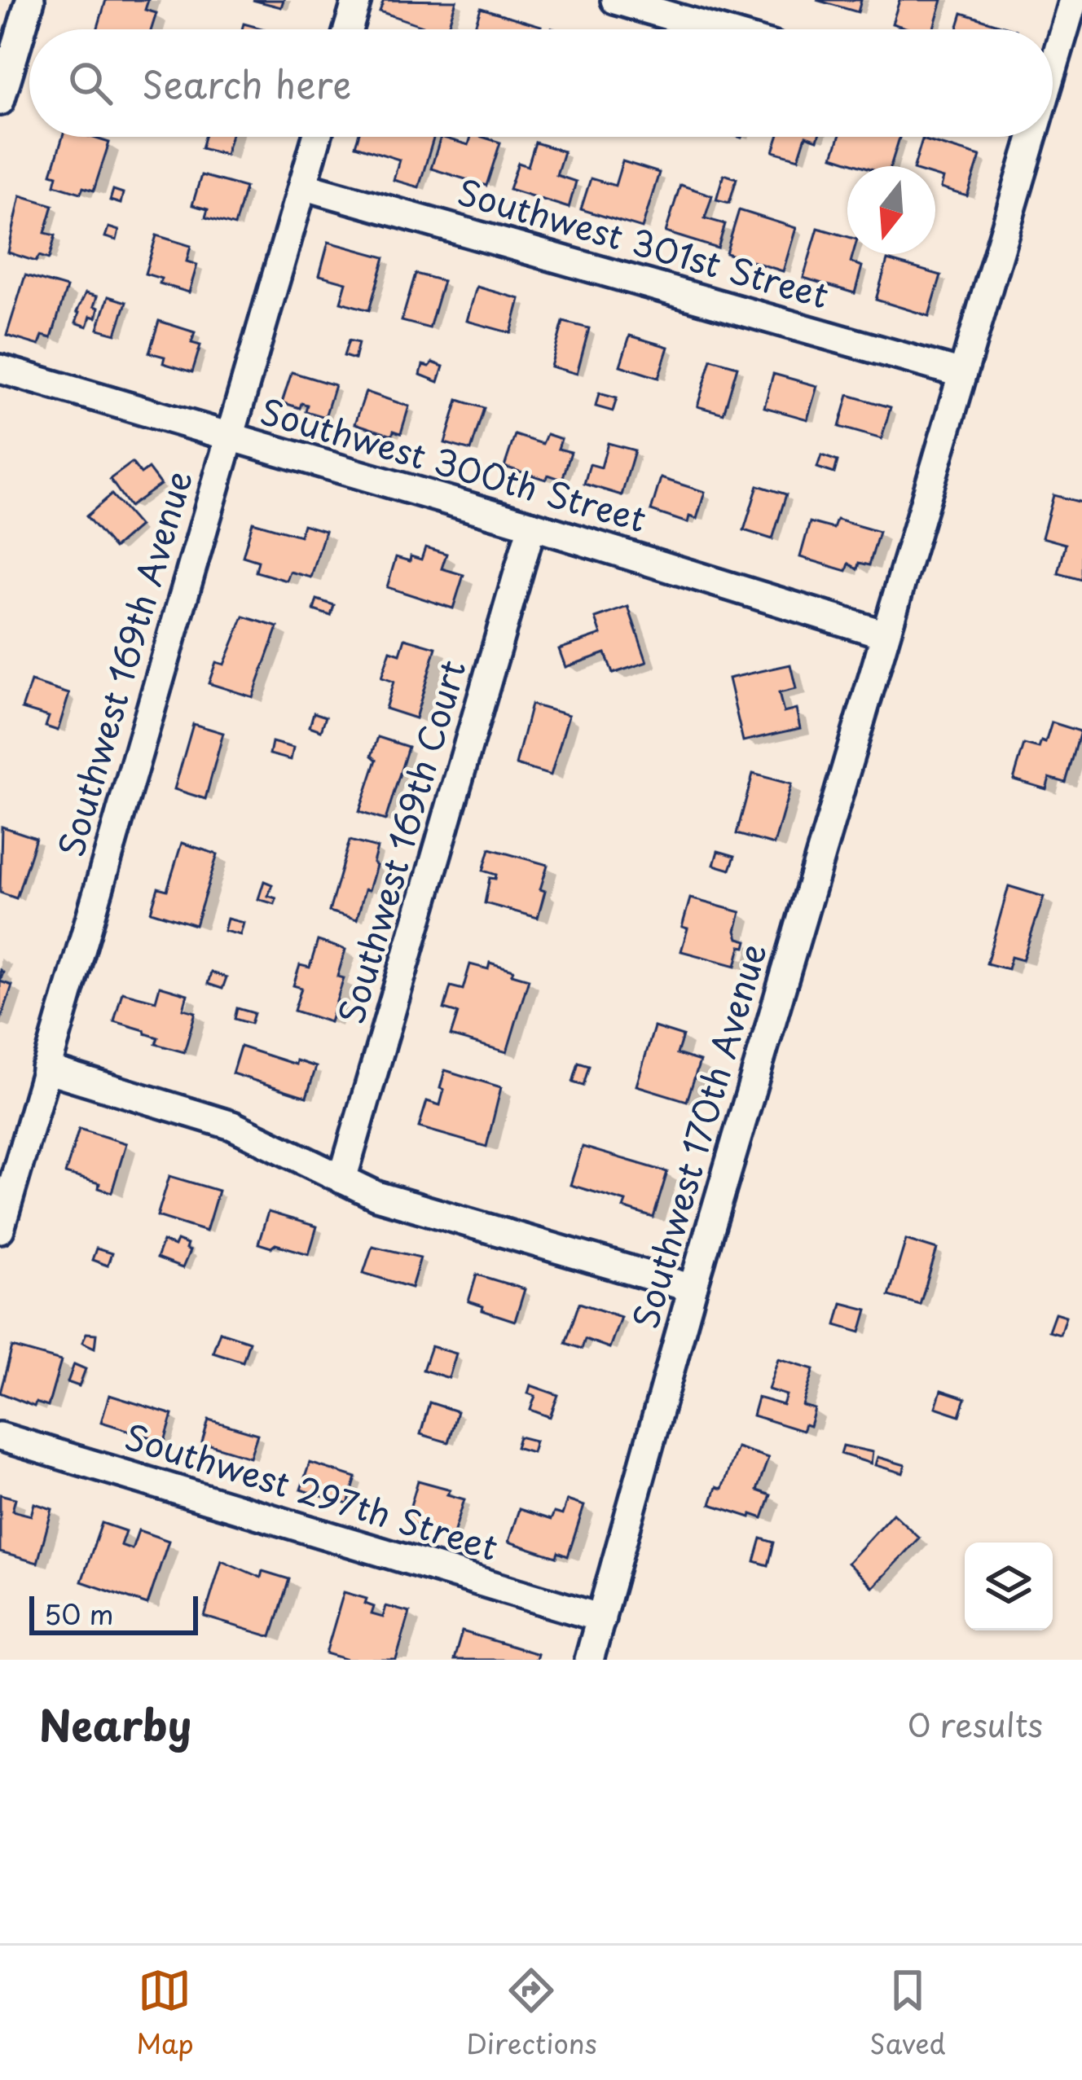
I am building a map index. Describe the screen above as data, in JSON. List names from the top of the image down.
{
  "streets": {
    "street": [
      "Southwest 301st Street",
      "Southwest 300th Street",
      "Southwest 169th Avenue",
      "Southwest 169th Court",
      "Southwest 170th Avenue",
      "Southwest 297th Street"
    ]
  },
  "crossings": [
    ["Southwest 301st Street", "Southwest 169th Avenue"],
    ["Southwest 301st Street", "Southwest 170th Avenue"],
    ["Southwest 300th Street", "Southwest 169th Avenue"],
    ["Southwest 300th Street", "Southwest 169th Court"],
    ["Southwest 300th Street", "Southwest 170th Avenue"],
    ["Southwest 170th Avenue", "Southwest 297th Street"]
  ],
  "scale_bar": "50 m",
  "north": "bottom",
  "page": {
    "search": "Search here",
    "scale": "50 m",
    "heading": ["Nearby", "0 results"],
    "nav": ["Map", "Directions", "Saved"]
  }
}
